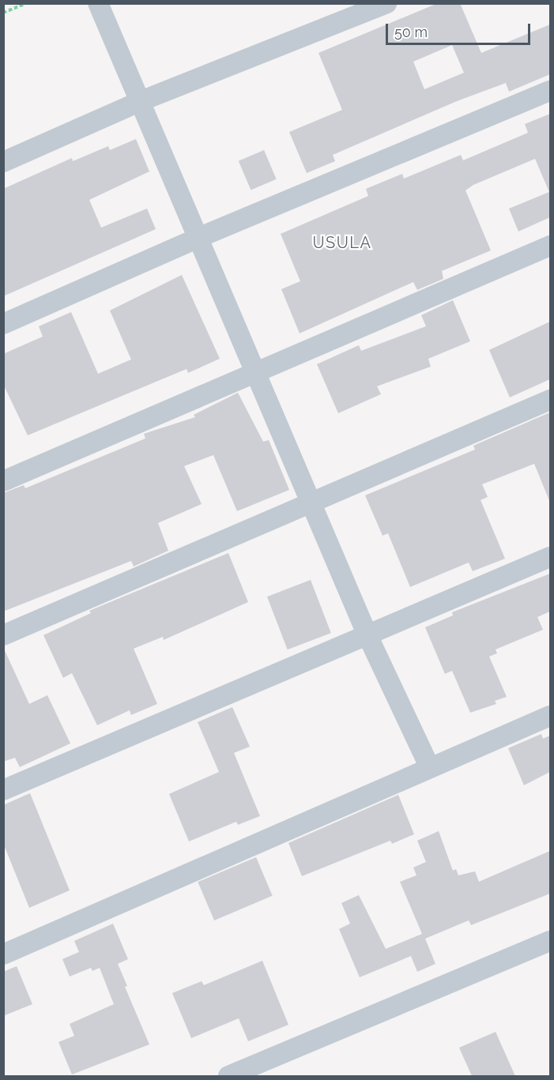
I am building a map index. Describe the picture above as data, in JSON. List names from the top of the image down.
{
  "districts": ["USULA"],
  "scale_bar": "50 m"
}
